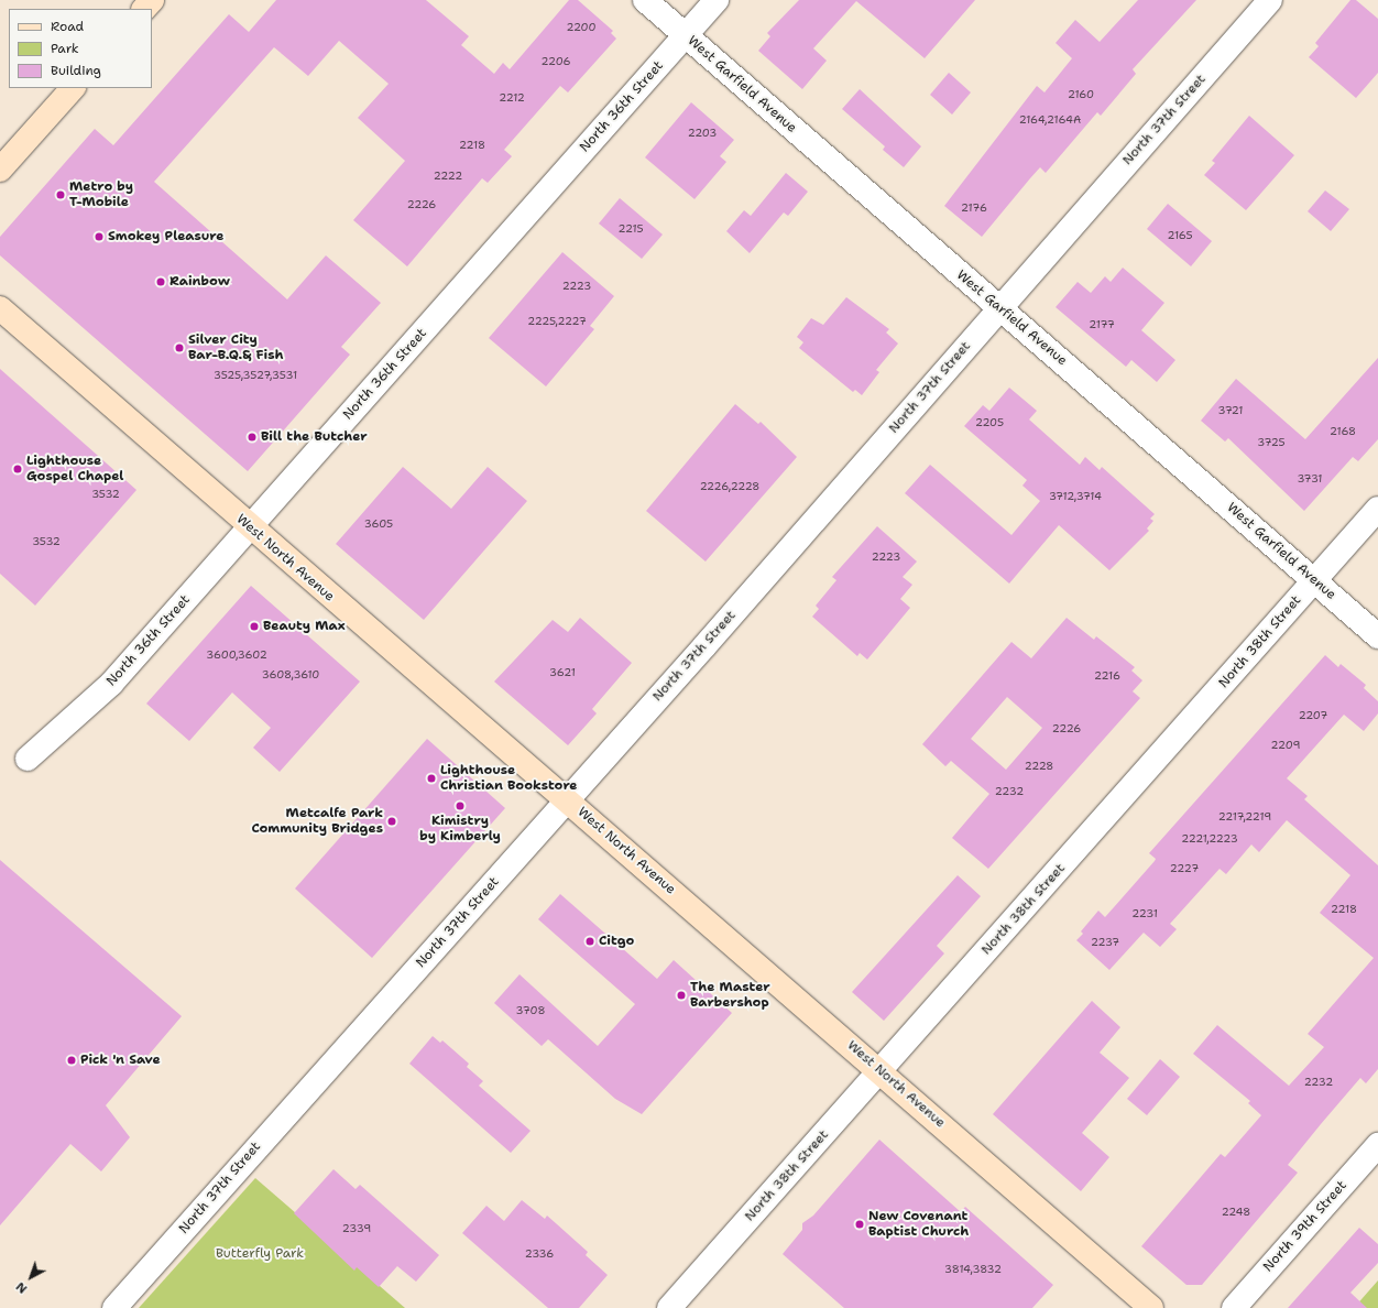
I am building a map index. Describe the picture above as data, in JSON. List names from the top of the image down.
{
  "streets": {
    "main road": ["West North Avenue"],
    "street": [
      "West Garfield Avenue",
      "North 36th Street",
      "North 37th Street",
      "North 38th Street",
      "North 39th Street"
    ]
  },
  "crossings": [
    ["West Garfield Avenue", "North 36th Street"],
    ["West Garfield Avenue", "North 37th Street"],
    ["West Garfield Avenue", "North 38th Street"],
    ["North 36th Street", "West North Avenue"],
    ["North 37th Street", "West North Avenue"],
    ["West North Avenue", "North 38th Street"]
  ],
  "parks": ["Butterfly Park"],
  "places": [
    "Metro by T-Mobile",
    "Smokey Pleasure",
    "Rainbow",
    "Silver City Bar-B.Q.& Fish",
    "Bill the Butcher",
    "Lighthouse Gospel Chapel",
    "Beauty Max",
    "Lighthouse Christian Bookstore",
    "Kimistry by Kimberly",
    "Metcalfe Park Community Bridges",
    "Citgo",
    "The Master Barbershop",
    "Pick 'n Save",
    "New Covenant Baptist Church"
  ],
  "house_numbers": [
    "2200",
    "2206",
    "2160",
    "2212",
    "2164,2164A",
    "2203",
    "2218",
    "2222",
    "2226",
    "2176",
    "2215",
    "2165",
    "2223",
    "2225,2227",
    "2177",
    "3525,3527,3531",
    "3721",
    "2205",
    "2168",
    "3725",
    "3731",
    "2226,2228",
    "3532",
    "3712,3714",
    "3605",
    "3532",
    "2223",
    "3600,3602",
    "3621",
    "3608,3610",
    "2216",
    "2207",
    "2226",
    "2209",
    "2228",
    "2232",
    "2217,2219",
    "2221,2223",
    "2227",
    "2218",
    "2231",
    "2237",
    "3708",
    "2232",
    "2248",
    "2339",
    "2336",
    "3814,3832"
  ],
  "legend": ["Road", "Park", "Building"],
  "north": "bottom left"
}
